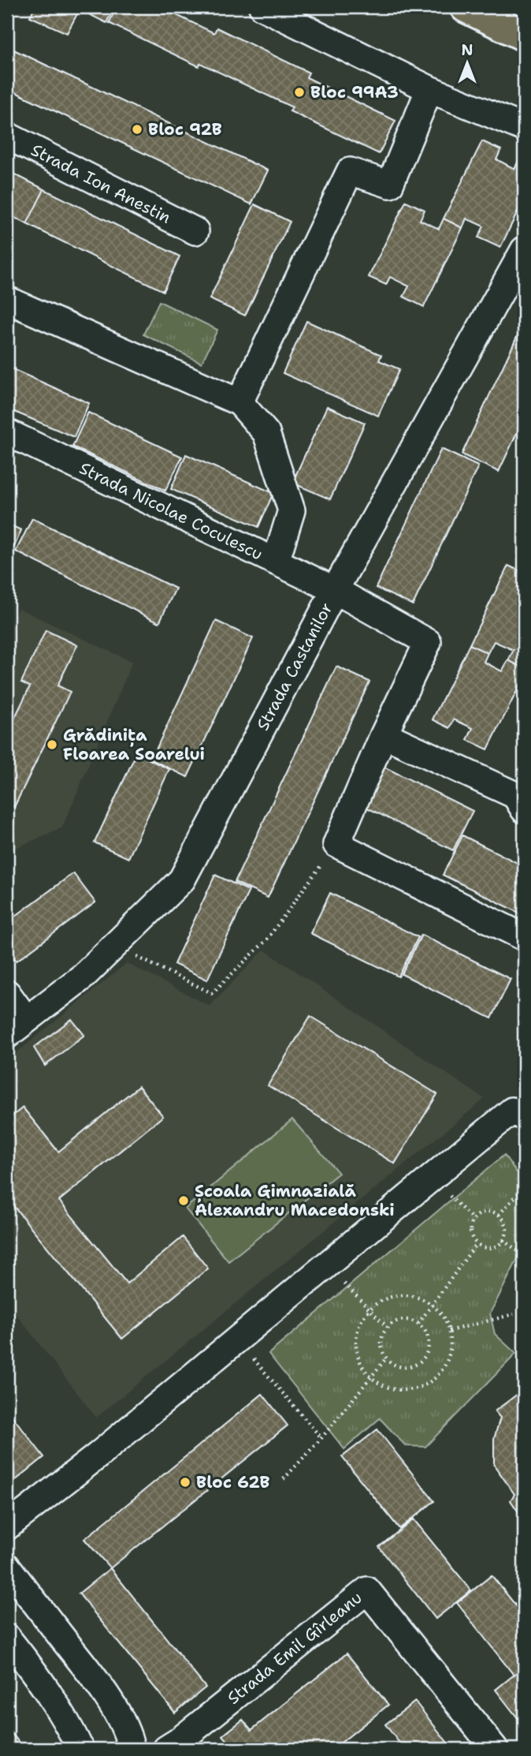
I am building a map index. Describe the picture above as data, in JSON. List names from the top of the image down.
{
  "streets": {
    "street": [
      "Strada Ion Anestin",
      "Strada Nicolae Coculescu",
      "Strada Castanilor",
      "Strada Emil Gîrleanu"
    ]
  },
  "crossings": [
    ["Strada Nicolae Coculescu", "Strada Castanilor"]
  ],
  "places": [
    "Bloc 99A3",
    "Bloc 92B",
    "Grădinița Floarea Soarelui",
    "Școala Gimnazială Alexandru Macedonski",
    "Bloc 62B"
  ],
  "north": "top"
}
